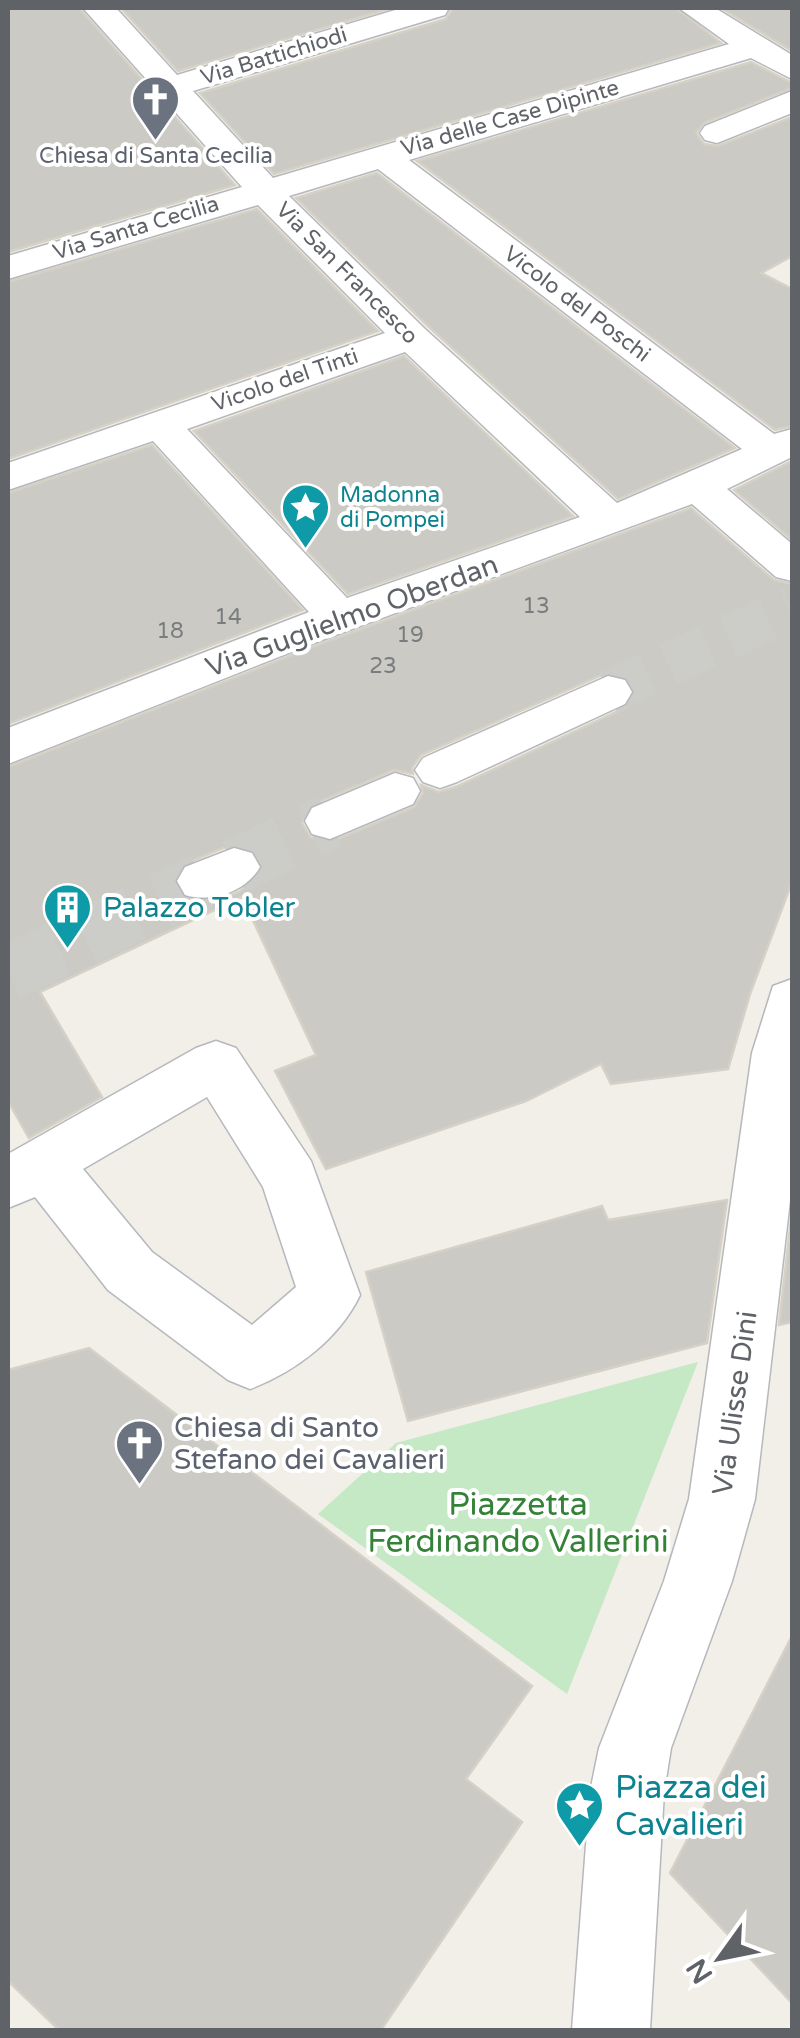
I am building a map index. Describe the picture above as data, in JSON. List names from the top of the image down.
{
  "streets": {
    "street": [
      "Via Battichiodi",
      "Via delle Case Dipinte",
      "Via Santa Cecilia",
      "Via San Francesco",
      "Vicolo del Poschi",
      "Vicolo del Tinti",
      "Via Guglielmo Oberdan",
      "Via Ulisse Dini"
    ]
  },
  "crossings": [
    ["Via Battichiodi", "Via San Francesco"],
    ["Via delle Case Dipinte", "Via Santa Cecilia"],
    ["Via delle Case Dipinte", "Via San Francesco"],
    ["Via delle Case Dipinte", "Vicolo del Poschi"],
    ["Via Santa Cecilia", "Via San Francesco"],
    ["Via San Francesco", "Vicolo del Tinti"],
    ["Via San Francesco", "Via Guglielmo Oberdan"],
    ["Vicolo del Poschi", "Via Guglielmo Oberdan"]
  ],
  "parks": ["Piazzetta Ferdinando Vallerini"],
  "places": {
    "church": ["Chiesa di Santa Cecilia", "Chiesa di Santo Stefano dei Cavalieri"],
    "place": ["Madonna di Pompei", "Piazza dei Cavalieri"],
    "building": ["Palazzo Tobler"]
  },
  "house_numbers": [
    "13",
    "14",
    "18",
    "19",
    "23"
  ],
  "north": "bottom left"
}
